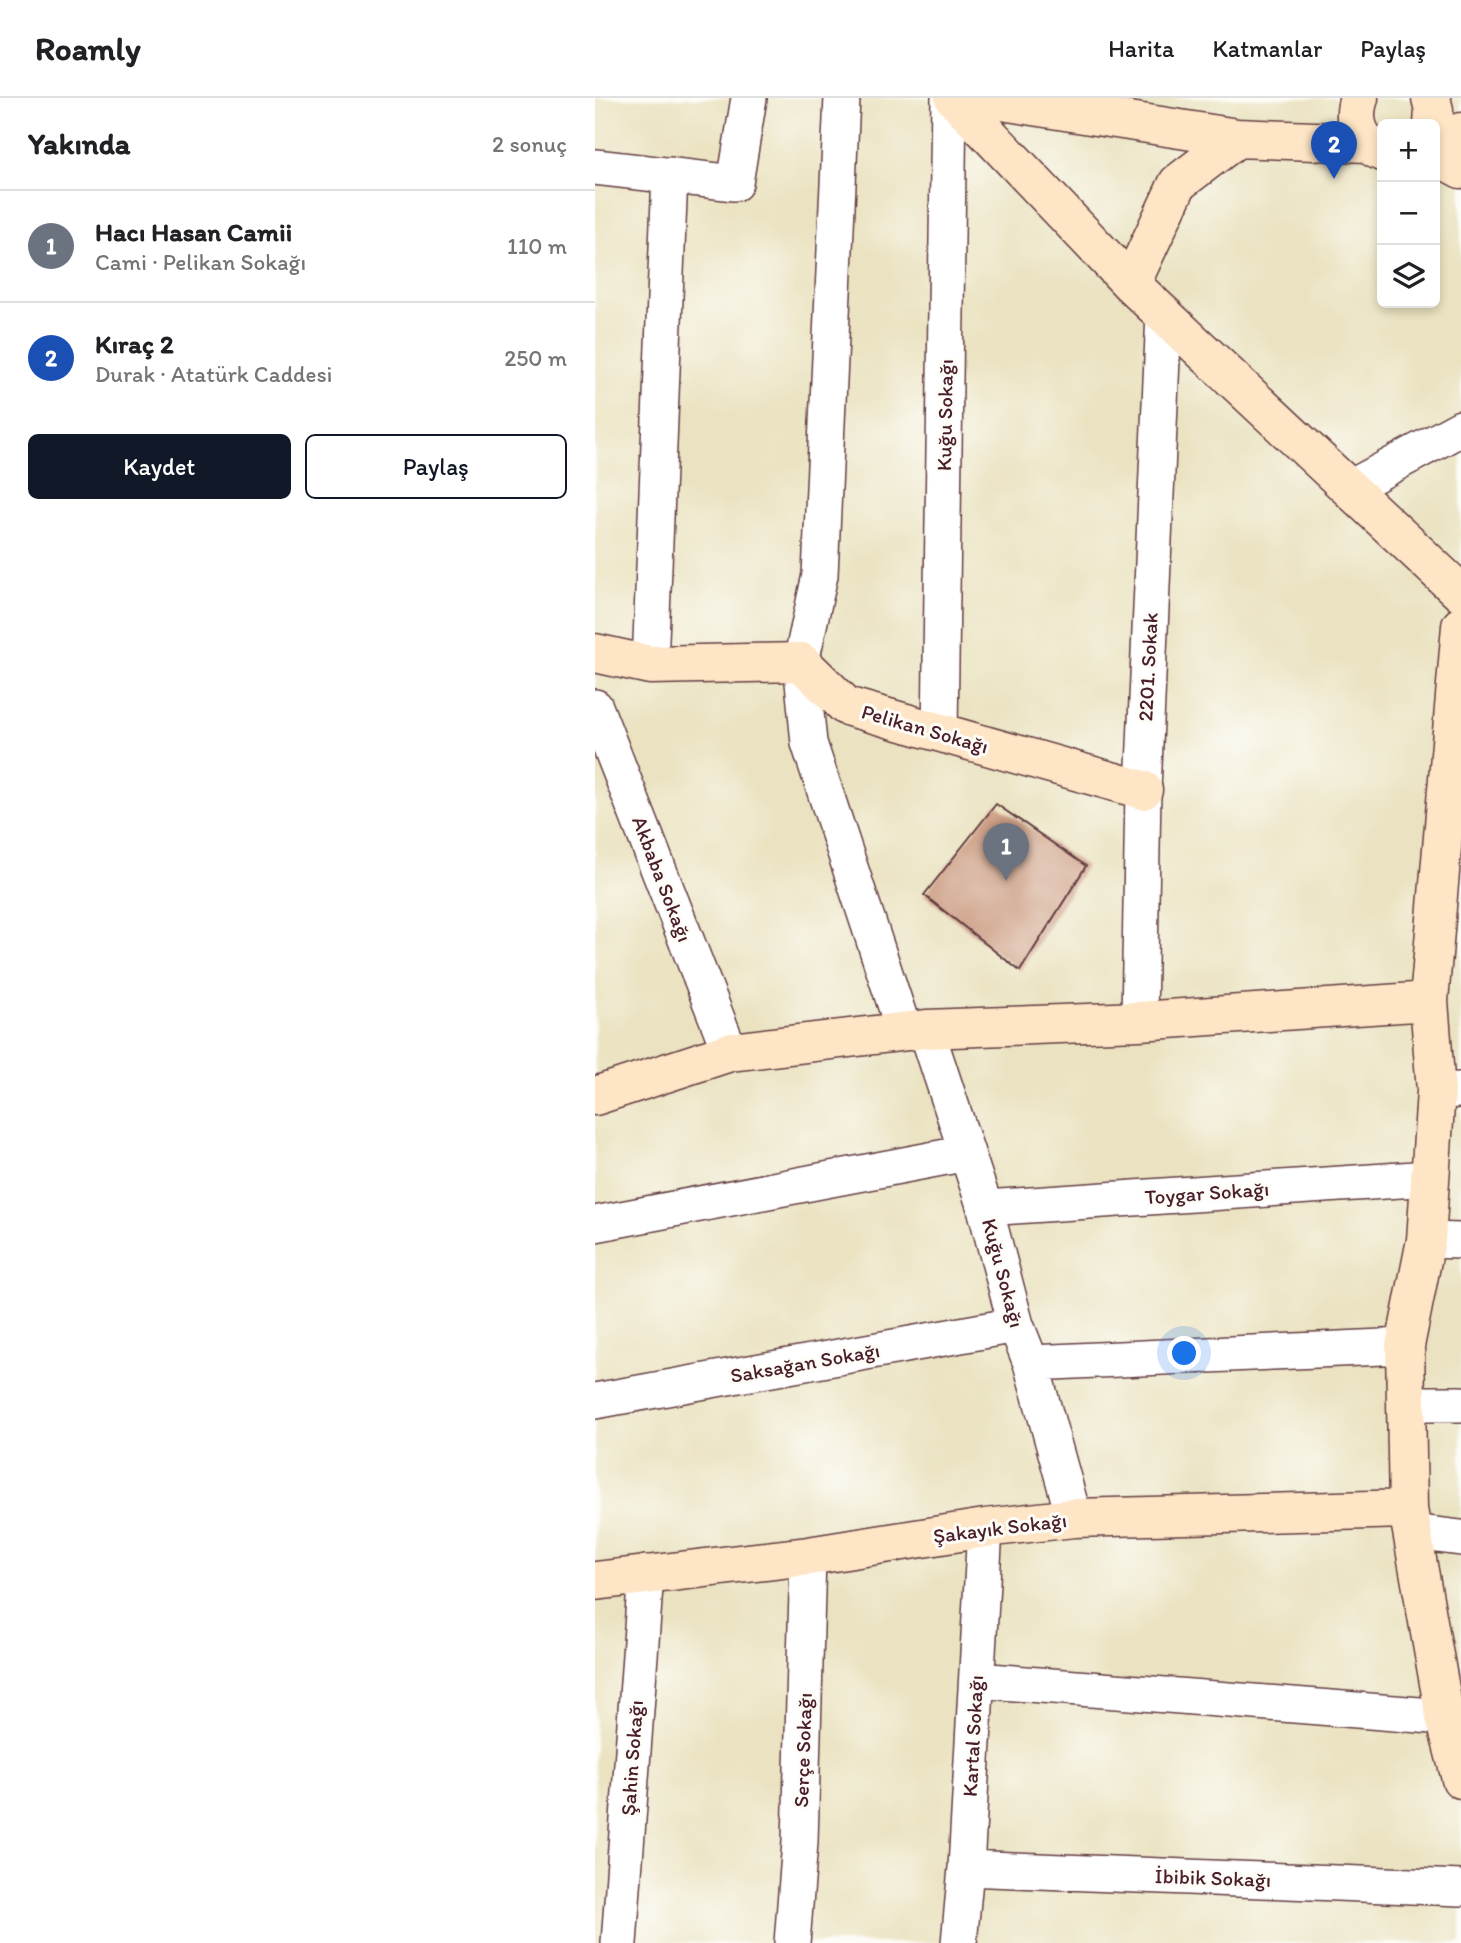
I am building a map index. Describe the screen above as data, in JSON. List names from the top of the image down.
{
  "streets": {
    "street": [
      "Kuğu Sokağı",
      "2201. Sokak",
      "Pelikan Sokağı",
      "Akbaba Sokağı",
      "Toygar Sokağı",
      "Saksağan Sokağı",
      "Şakayık Sokağı",
      "Kartal Sokağı",
      "Serçe Sokağı",
      "Şahin Sokağı",
      "İbibik Sokağı"
    ]
  },
  "crossings": [
    ["Kuğu Sokağı", "Pelikan Sokağı"],
    ["Kuğu Sokağı", "Toygar Sokağı"],
    ["Kuğu Sokağı", "Saksağan Sokağı"],
    ["Kuğu Sokağı", "Şakayık Sokağı"],
    ["2201. Sokak", "Pelikan Sokağı"],
    ["Şakayık Sokağı", "Kartal Sokağı"],
    ["Şakayık Sokağı", "Serçe Sokağı"],
    ["Şakayık Sokağı", "Şahin Sokağı"],
    ["Kartal Sokağı", "İbibik Sokağı"]
  ],
  "page": {
    "header": "Roamly",
    "nav": ["Harita", "Katmanlar", "Paylaş"],
    "heading": ["Yakında", "2 sonuç"],
    "map_buttons": ["+", "−"],
    "pins": ["2", "1"],
    "list": [
      {
        "mark": "1",
        "name": "Hacı Hasan Camii",
        "note": "Cami · Pelikan Sokağı",
        "value": "110 m"
      },
      {
        "mark": "2",
        "name": "Kıraç 2",
        "note": "Durak · Atatürk Caddesi",
        "value": "250 m"
      }
    ],
    "buttons": ["Kaydet", "Paylaş"]
  }
}
